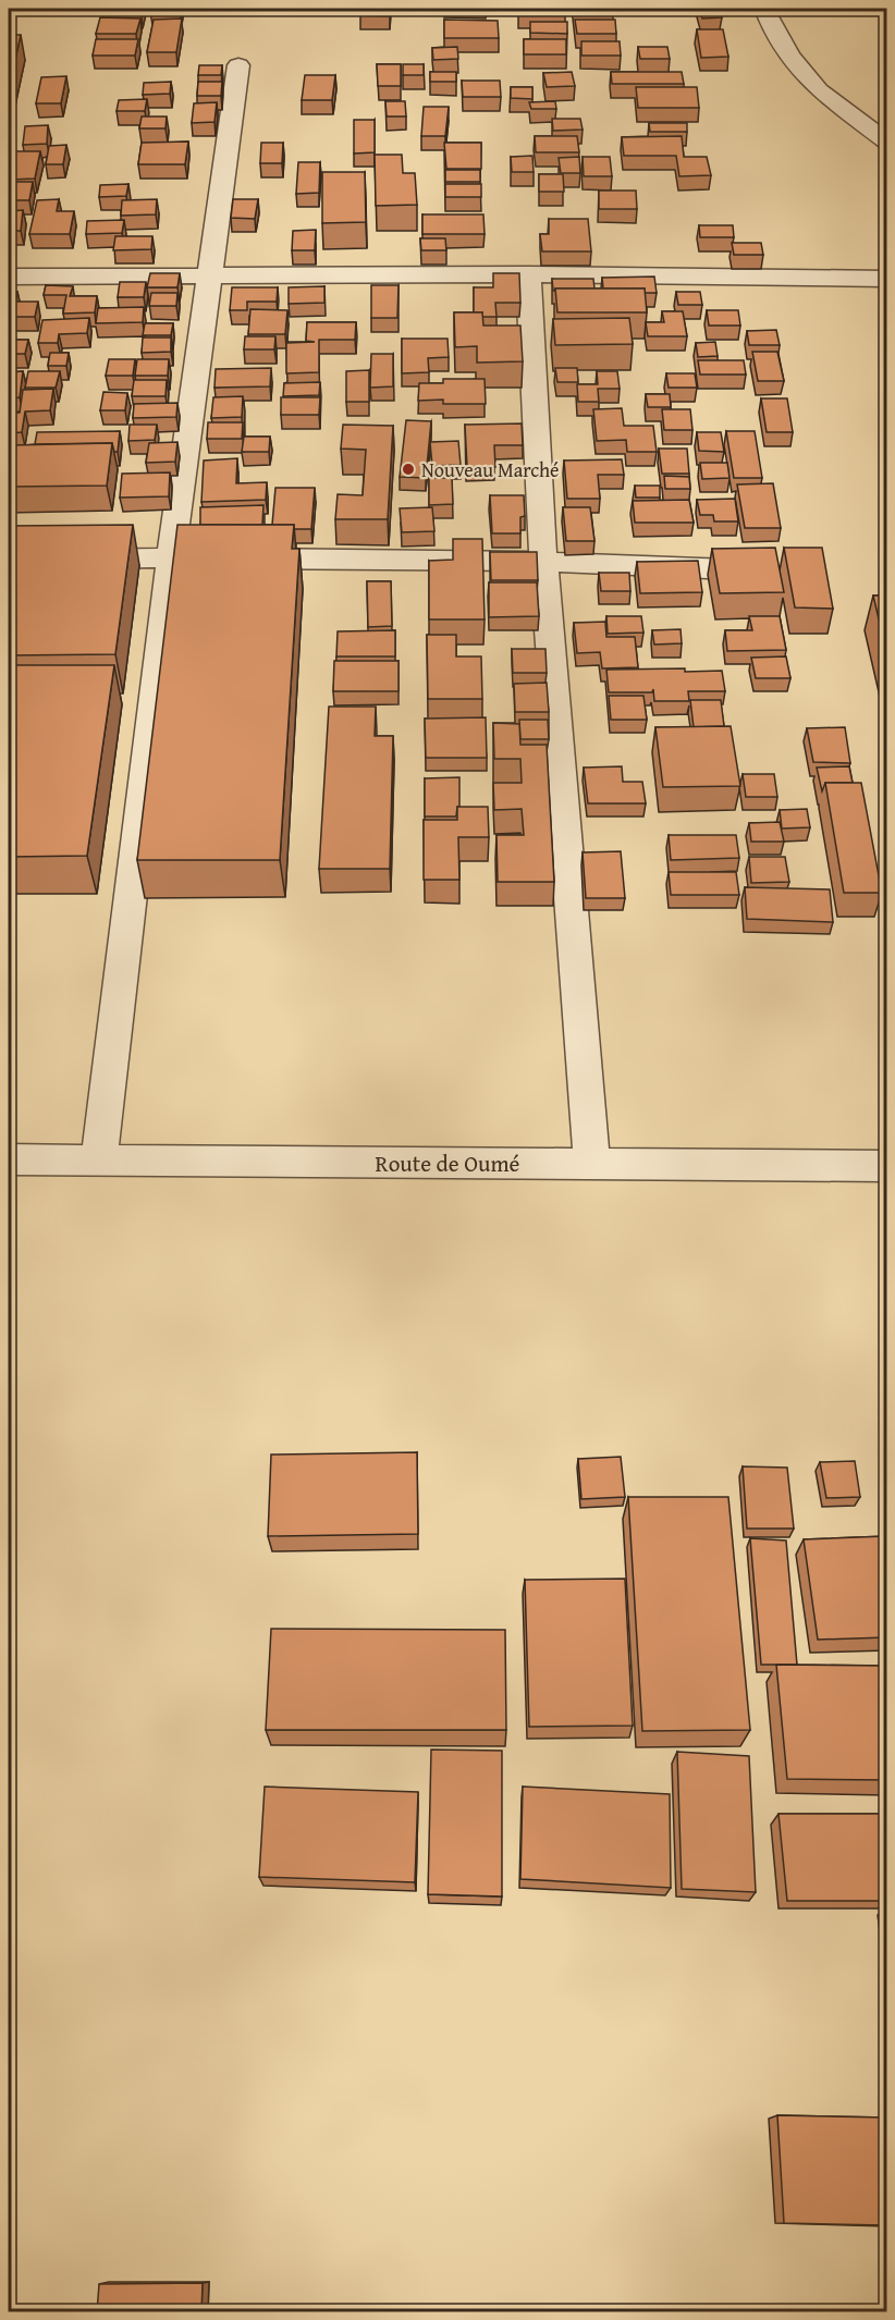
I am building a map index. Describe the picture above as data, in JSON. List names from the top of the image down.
{
  "streets": {
    "street": ["Route de Oumé"]
  },
  "places": ["Nouveau Marché"]
}
